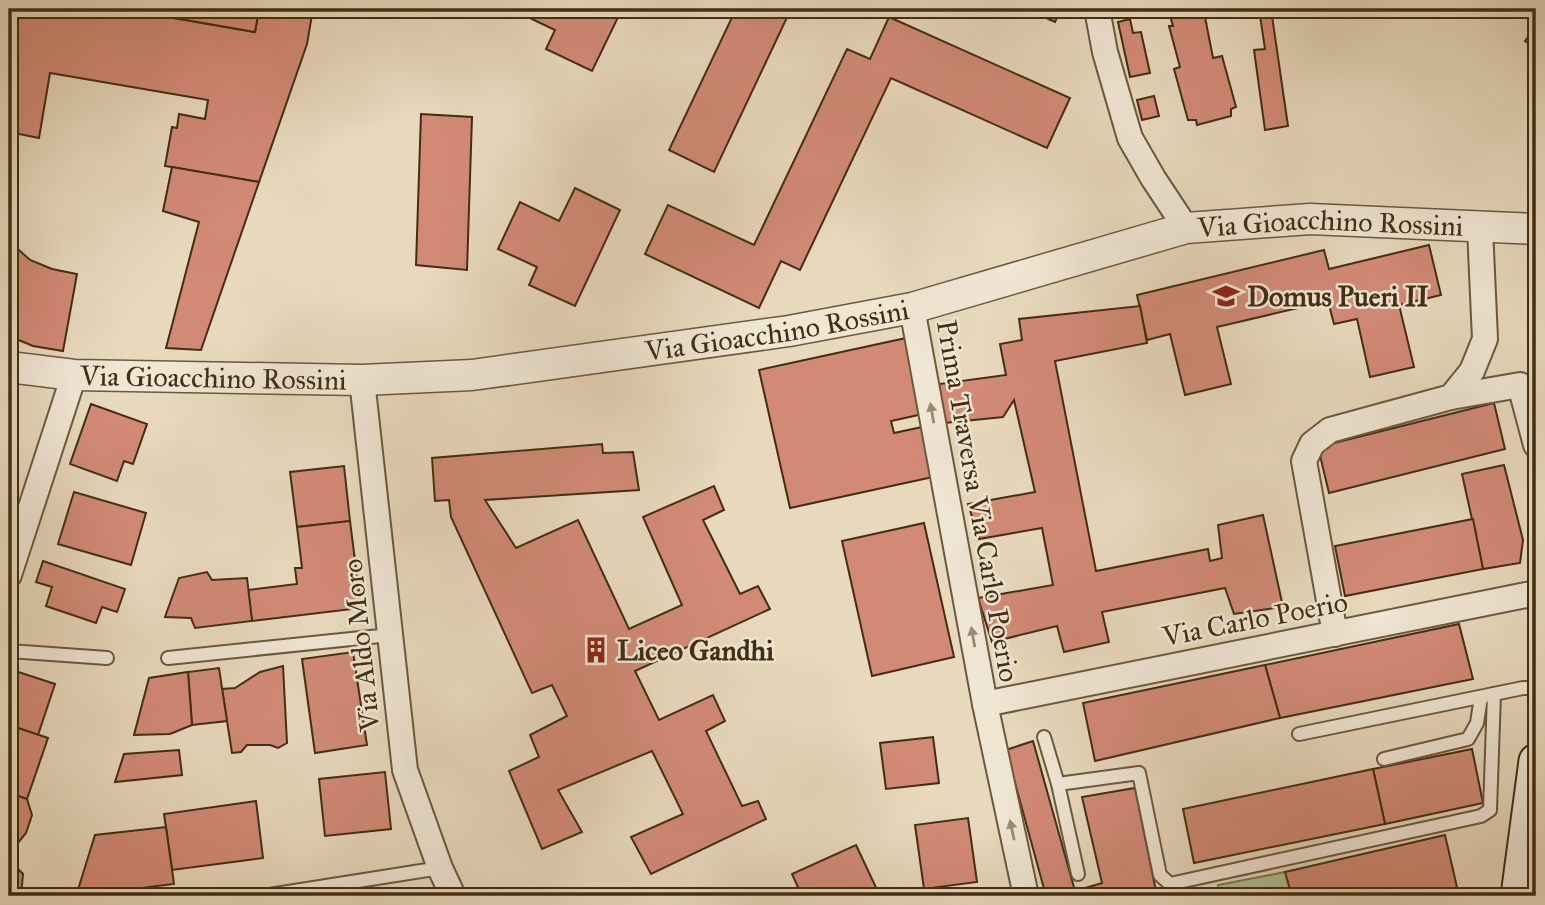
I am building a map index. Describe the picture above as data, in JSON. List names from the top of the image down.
{
  "streets": {
    "street": [
      "Via Gioacchino Rossini",
      "Prima Traversa Via Carlo Poerio",
      "Via Carlo Poerio",
      "Via Aldo Moro"
    ]
  },
  "crossings": [
    ["Via Gioacchino Rossini", "Prima Traversa Via Carlo Poerio"],
    ["Via Gioacchino Rossini", "Via Aldo Moro"],
    ["Prima Traversa Via Carlo Poerio", "Via Carlo Poerio"]
  ],
  "one_way": ["Prima Traversa Via Carlo Poerio"],
  "places": {
    "school or university": ["Domus Pueri II"],
    "building": ["Liceo Gandhi"]
  }
}
